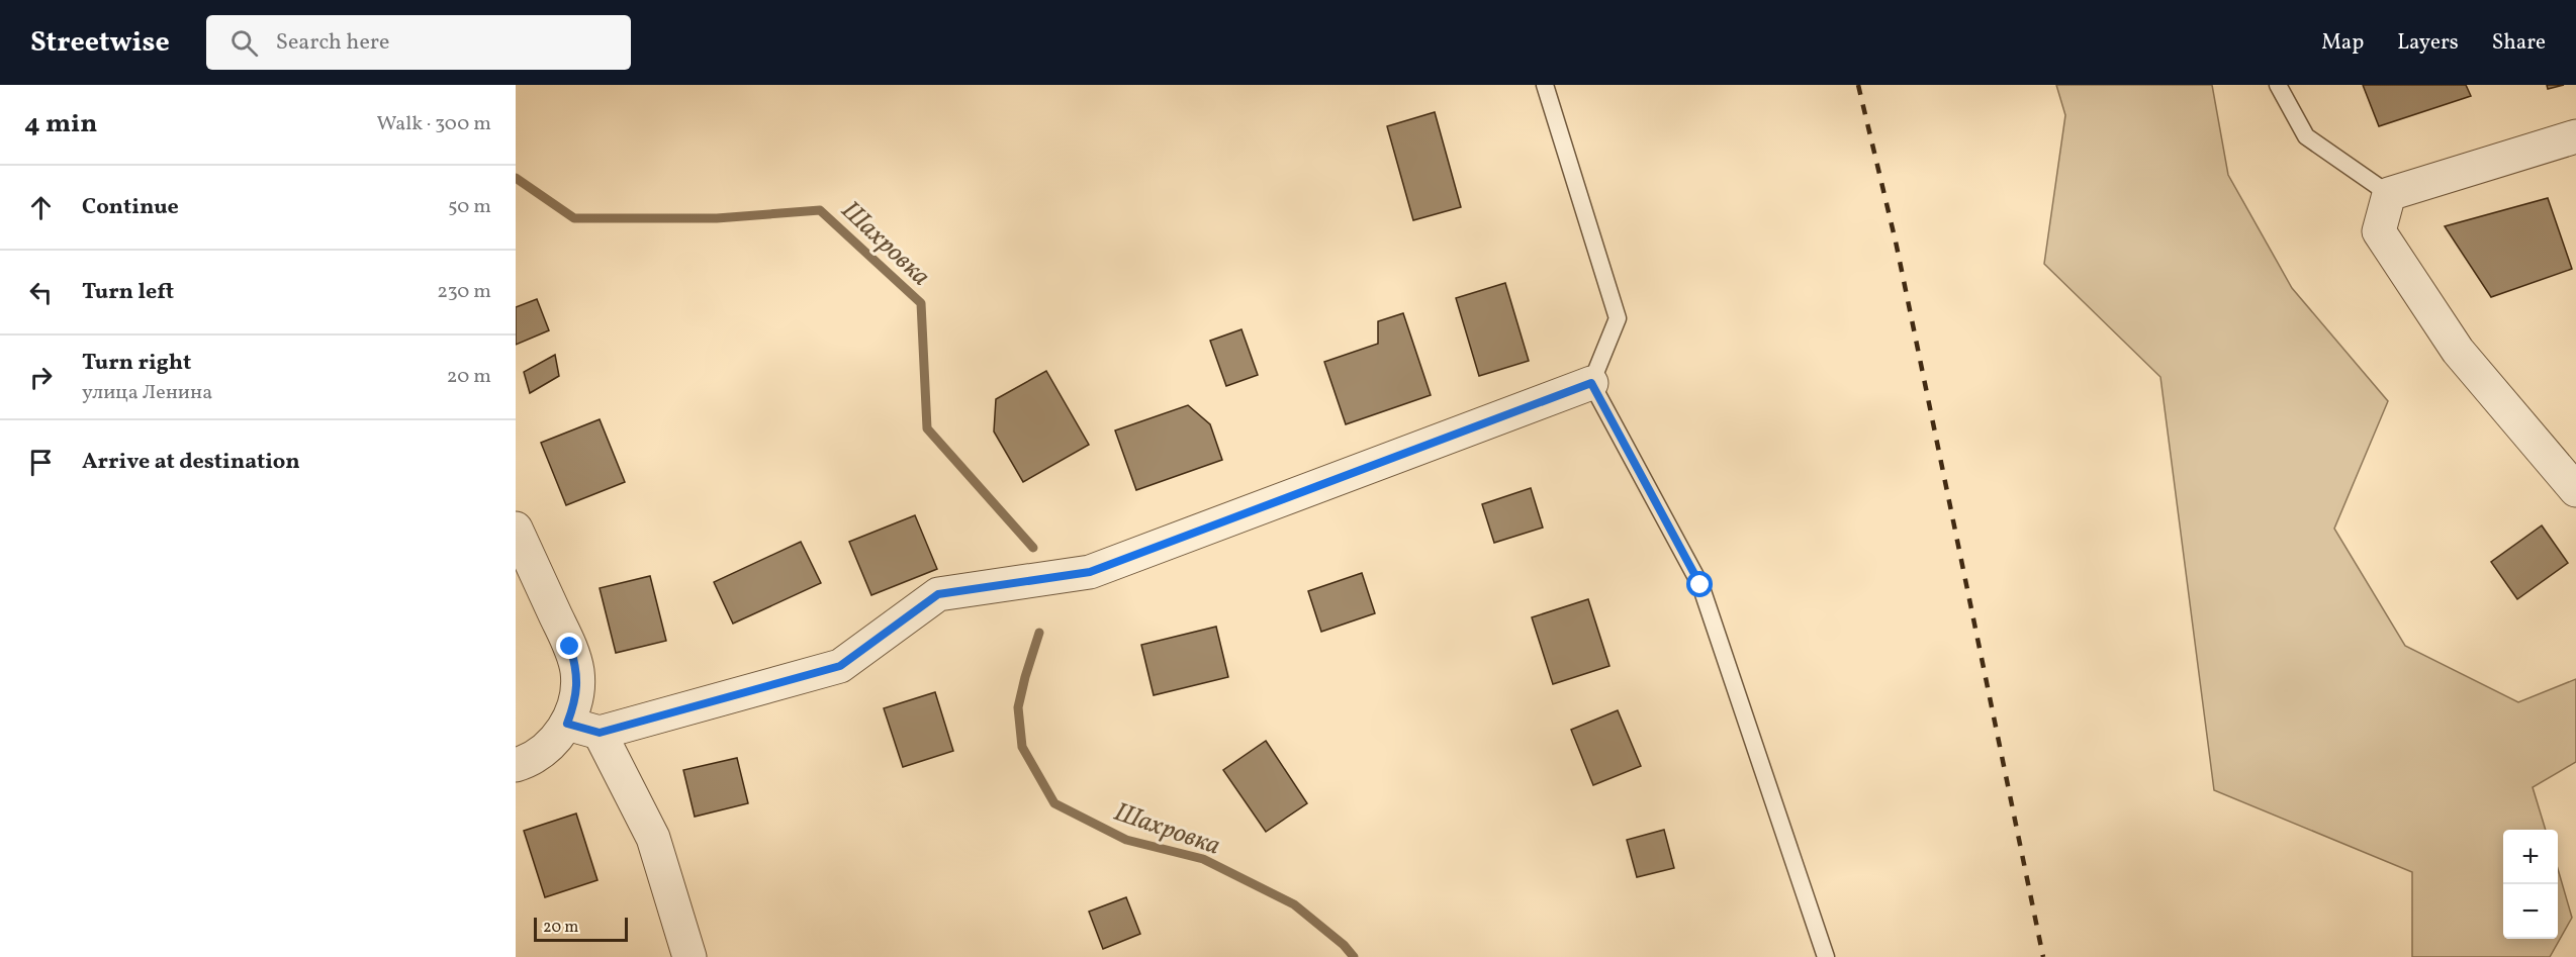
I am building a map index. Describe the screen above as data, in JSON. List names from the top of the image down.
{
  "water": ["Шахровка"],
  "scale_bar": "20 m",
  "page": {
    "header": "Streetwise",
    "search": "Search here",
    "nav": ["Map", "Layers", "Share"],
    "heading": ["4 min", "Walk · 300 m"],
    "list": [
      ["Continue", "50 m"],
      ["Turn left", "230 m"],
      ["Turn right", "улица Ленина", "20 m"],
      "Arrive at destination"
    ],
    "map_buttons": ["+", "−"],
    "scale": "20 m"
  }
}
